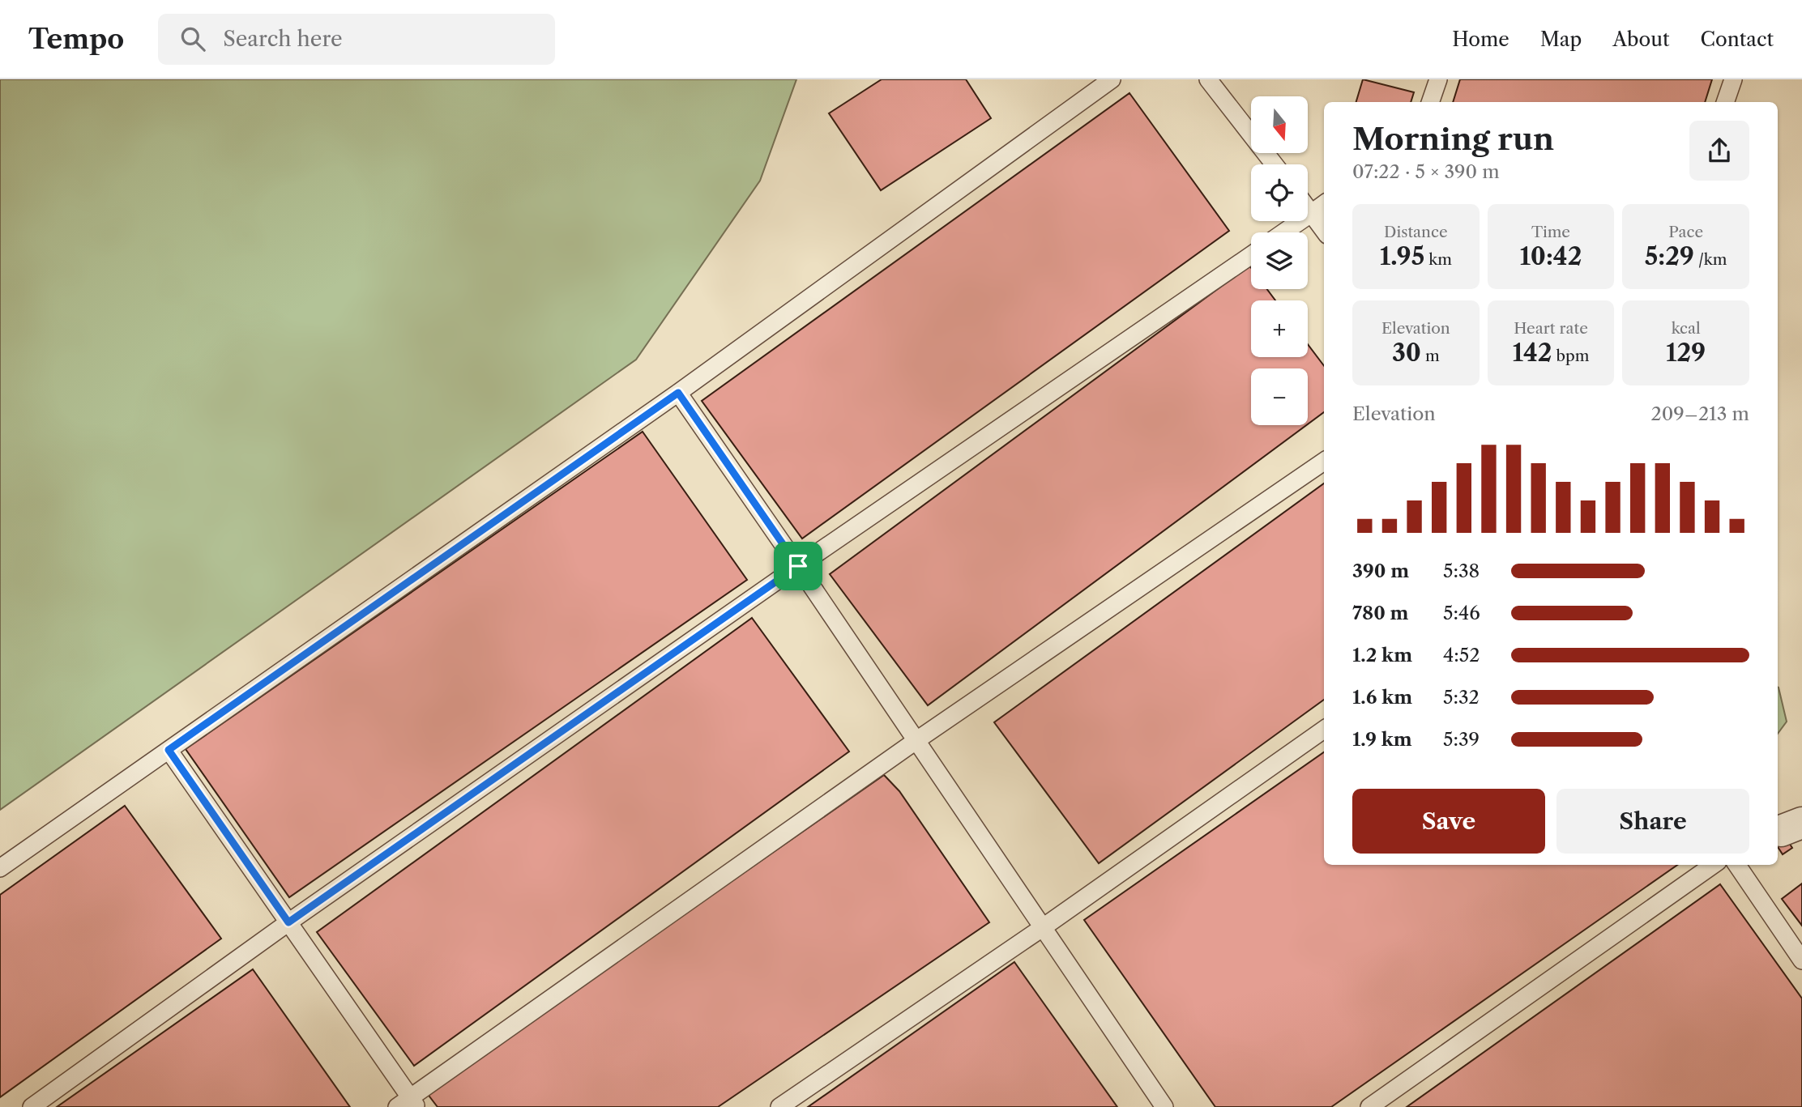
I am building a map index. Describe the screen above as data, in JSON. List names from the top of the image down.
{
  "north": "bottom",
  "page": {
    "header": "Tempo",
    "search": "Search here",
    "nav": [
      "Home",
      "Map",
      "About",
      "Contact"
    ],
    "map_buttons": ["+", "−"],
    "heading": ["Morning run", "07:22 · 5 × 390 m"],
    "stats": [
      ["Distance", "1.95 km"],
      ["Time", "10:42"],
      ["Pace", "5:29 /km"],
      ["Elevation", "30 m"],
      ["Heart rate", "142 bpm"],
      ["kcal", "129"]
    ],
    "chart": ["Elevation", "209–213 m"],
    "list": [
      {
        "name": "390 m",
        "note": "5:38"
      },
      {
        "name": "780 m",
        "note": "5:46"
      },
      {
        "name": "1.2 km",
        "note": "4:52"
      },
      {
        "name": "1.6 km",
        "note": "5:32"
      },
      {
        "name": "1.9 km",
        "note": "5:39"
      }
    ],
    "buttons": ["Save", "Share"]
  }
}
